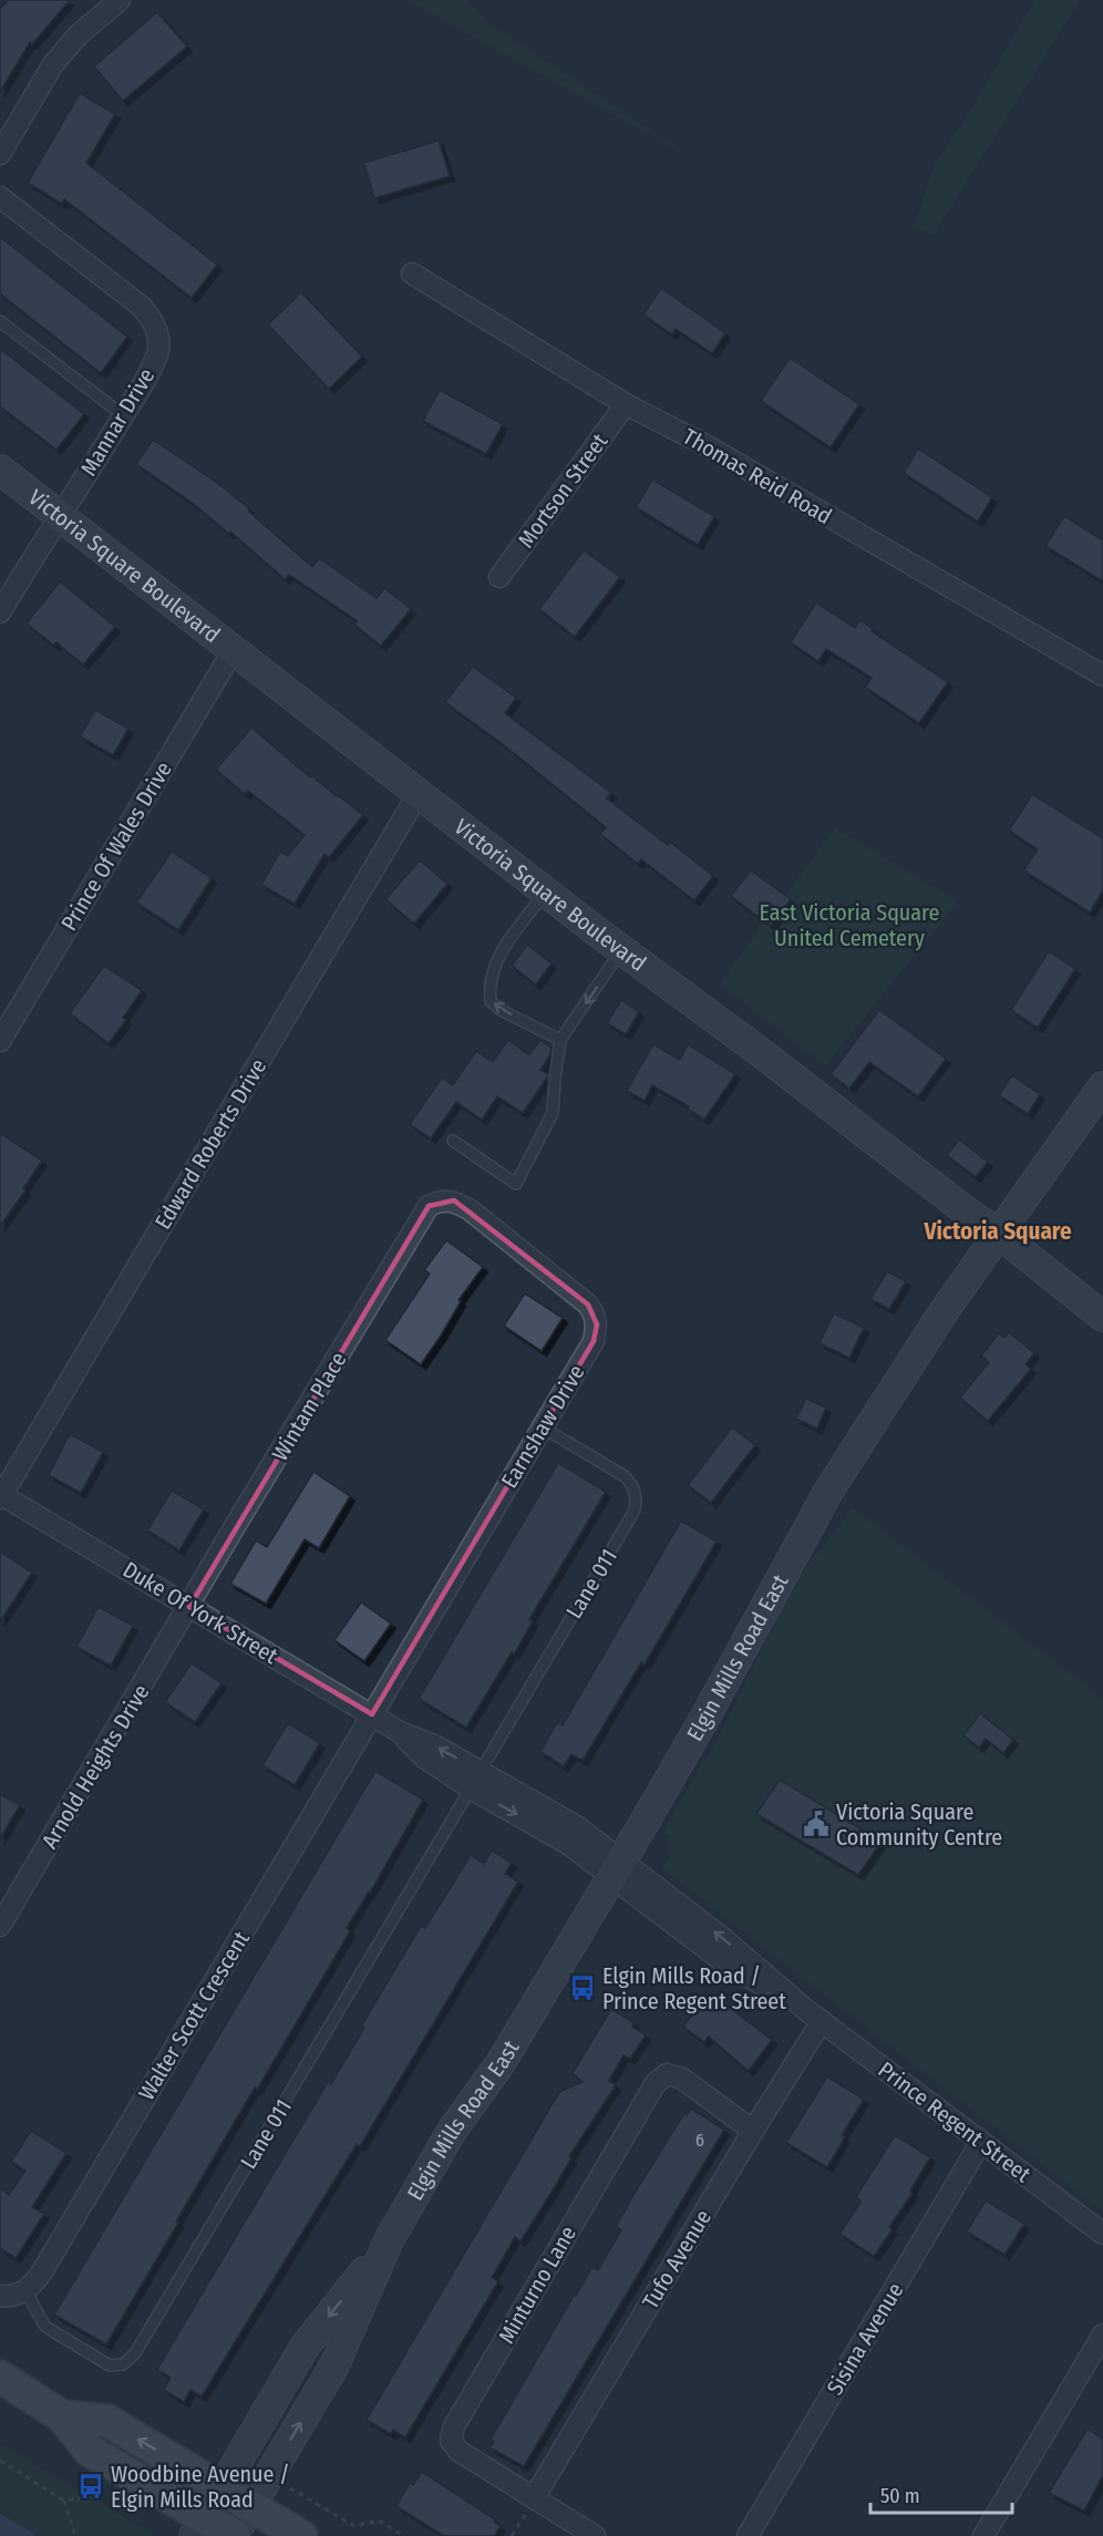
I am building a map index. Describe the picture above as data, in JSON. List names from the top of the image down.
{
  "streets": {
    "main road": ["Victoria Square Boulevard", "Elgin Mills Road East"],
    "street": [
      "Mannar Drive",
      "Thomas Reid Road",
      "Mortson Street",
      "Prince Of Wales Drive",
      "Edward Roberts Drive",
      "Wintam Place",
      "Earnshaw Drive",
      "Duke Of York Street",
      "Arnold Heights Drive",
      "Walter Scott Crescent",
      "Prince Regent Street",
      "Tufo Avenue",
      "Minturno Lane",
      "Sisina Avenue"
    ],
    "lane": ["Lane 011"]
  },
  "crossings": [
    ["Mannar Drive", "Victoria Square Boulevard"],
    ["Thomas Reid Road", "Mortson Street"],
    ["Victoria Square Boulevard", "Prince Of Wales Drive"],
    ["Victoria Square Boulevard", "Edward Roberts Drive"],
    ["Victoria Square Boulevard", "Elgin Mills Road East"],
    ["Edward Roberts Drive", "Duke Of York Street"],
    ["Wintam Place", "Earnshaw Drive"],
    ["Wintam Place", "Duke Of York Street"],
    ["Wintam Place", "Arnold Heights Drive"],
    ["Earnshaw Drive", "Lane 011"],
    ["Earnshaw Drive", "Duke Of York Street"],
    ["Earnshaw Drive", "Walter Scott Crescent"],
    ["Lane 011", "Duke Of York Street"],
    ["Lane 011", "Walter Scott Crescent"],
    ["Duke Of York Street", "Elgin Mills Road East"],
    ["Duke Of York Street", "Arnold Heights Drive"],
    ["Duke Of York Street", "Walter Scott Crescent"],
    ["Duke Of York Street", "Prince Regent Street"],
    ["Elgin Mills Road East", "Prince Regent Street"],
    ["Prince Regent Street", "Tufo Avenue"],
    ["Prince Regent Street", "Sisina Avenue"],
    ["Tufo Avenue", "Minturno Lane"]
  ],
  "districts": ["Victoria Square"],
  "parks": ["East Victoria Square United Cemetery"],
  "places": {
    "public building": ["Victoria Square Community Centre"],
    "bus stop": ["Elgin Mills Road / Prince Regent Street", "Woodbine Avenue / Elgin Mills Road"]
  },
  "house_numbers": ["6"],
  "scale_bar": "50 m"
}
